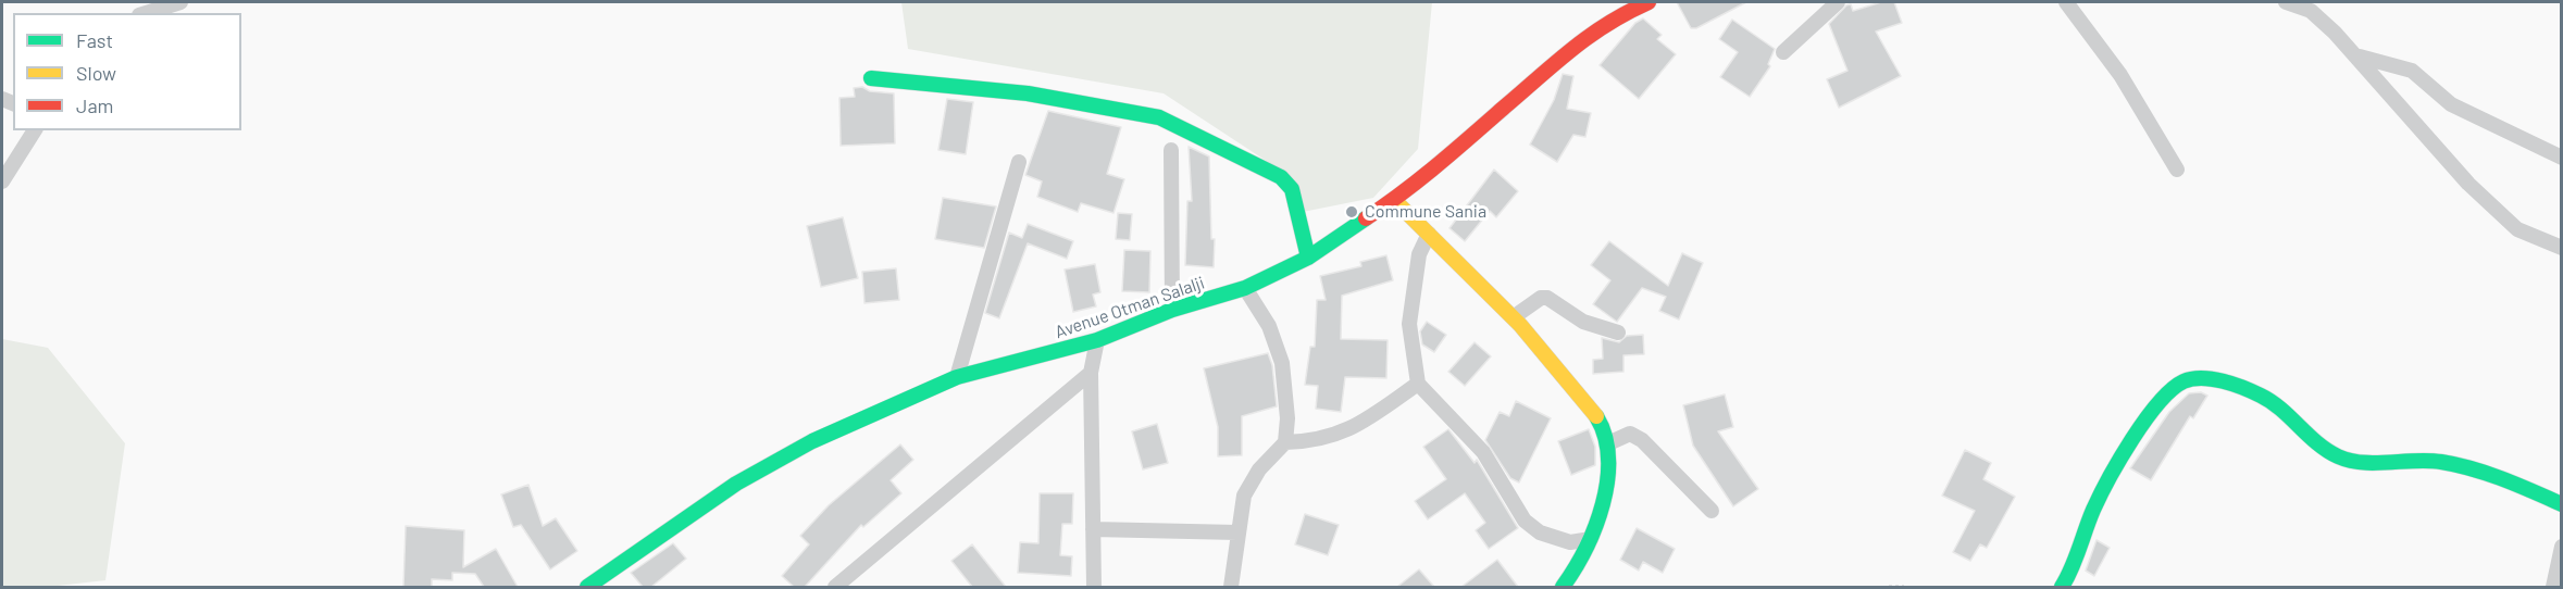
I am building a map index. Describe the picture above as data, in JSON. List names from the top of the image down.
{
  "streets": {
    "street": ["Avenue Otman Salalji"]
  },
  "places": ["Commune Sania"],
  "legend": ["Fast", "Slow", "Jam"]
}
